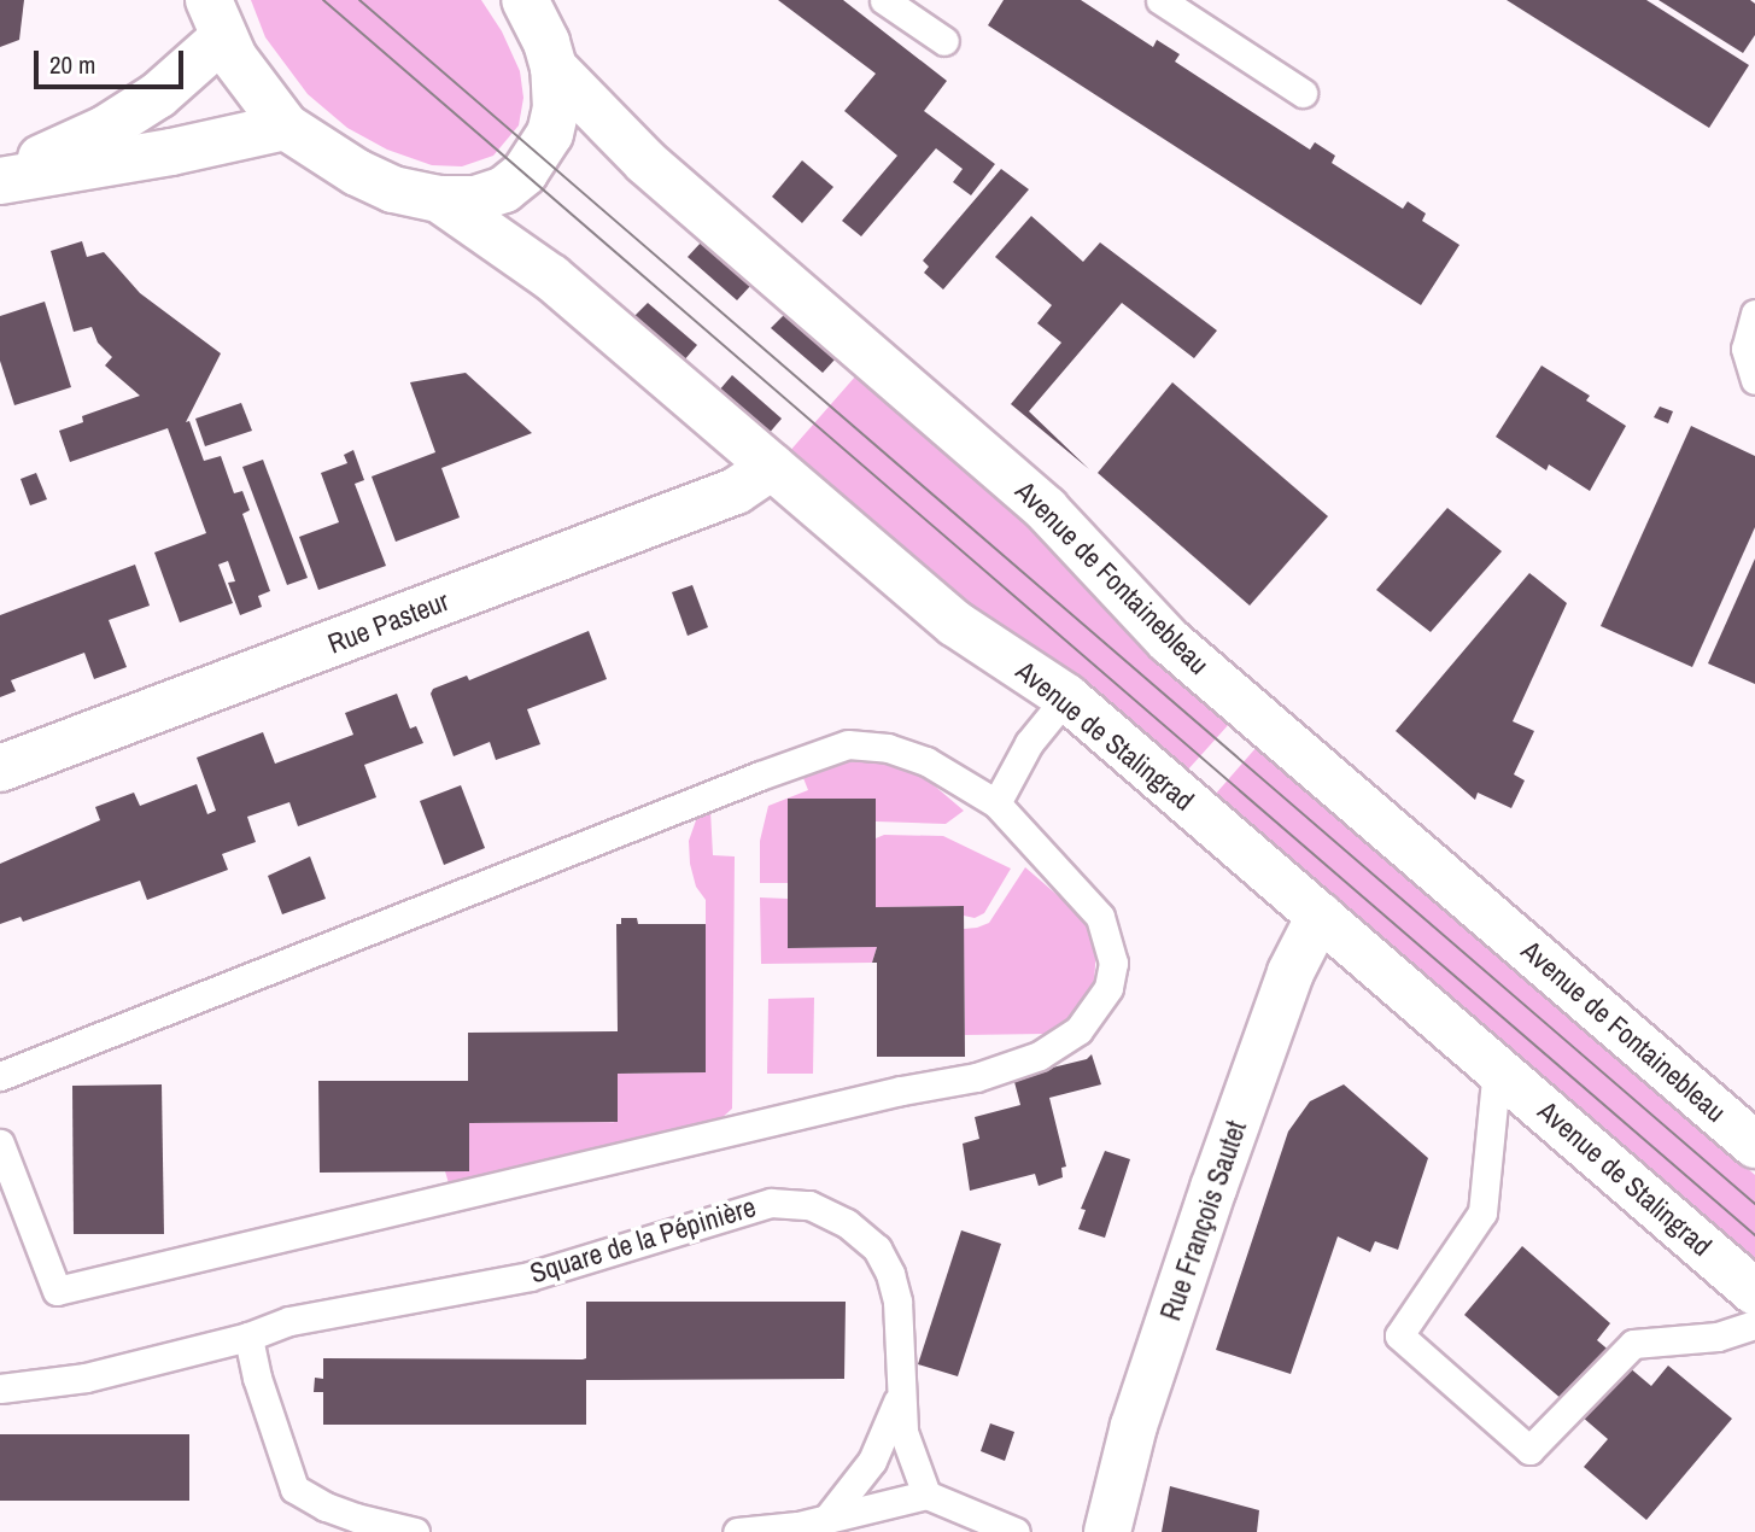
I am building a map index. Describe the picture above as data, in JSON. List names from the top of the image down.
{
  "streets": {
    "main road": [
      "Avenue de Fontainebleau",
      "Rue Pasteur",
      "Avenue de Stalingrad",
      "Rue François Sautet"
    ],
    "lane": ["Square de la Pépinière"]
  },
  "crossings": [
    ["Rue Pasteur", "Avenue de Stalingrad"],
    ["Avenue de Stalingrad", "Rue François Sautet"]
  ],
  "scale_bar": "20 m"
}
